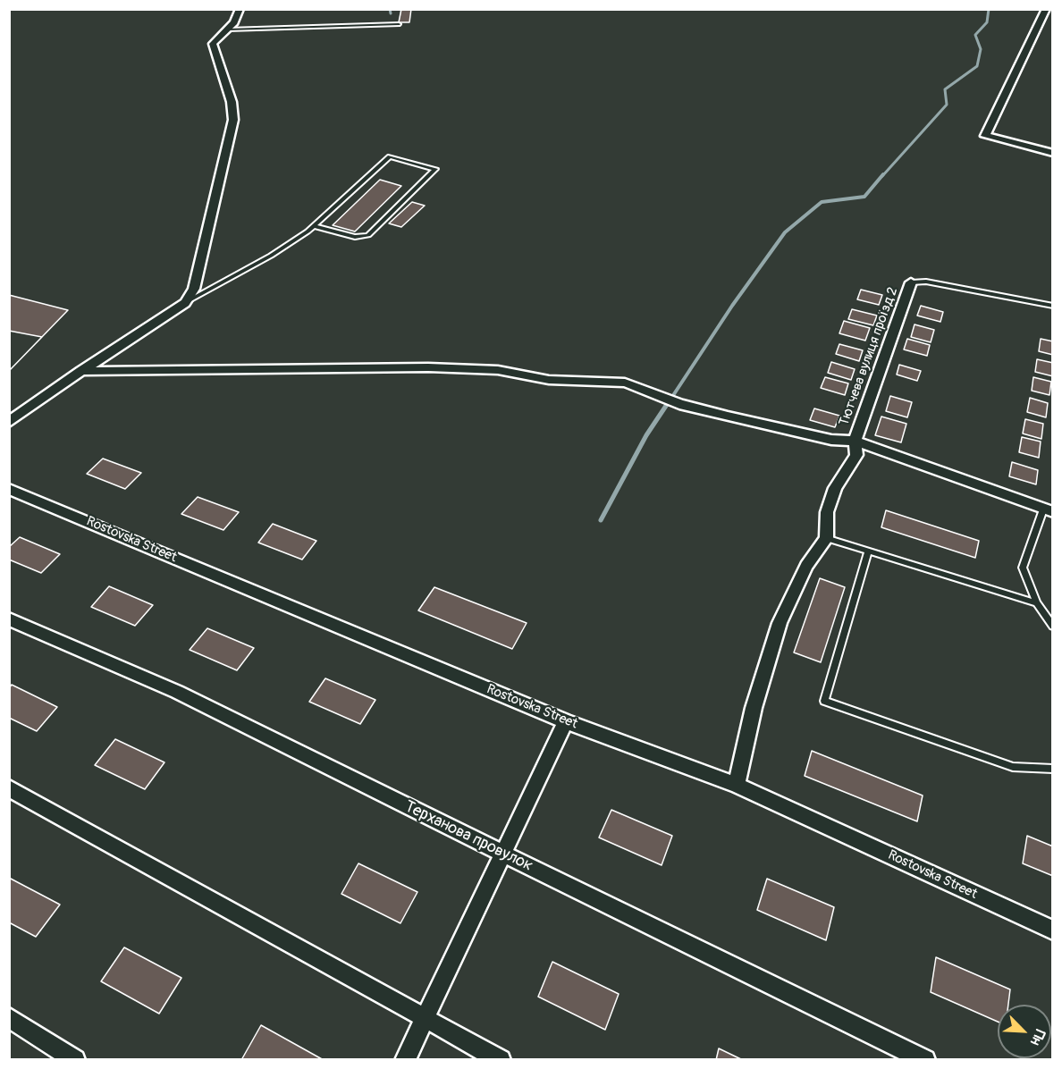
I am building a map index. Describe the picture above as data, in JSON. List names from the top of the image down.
{
  "streets": {
    "street": ["Тютчева вулиця проїзд 2", "Rostovska Street", "Терханова провулок"]
  },
  "north": "bottom right"
}
